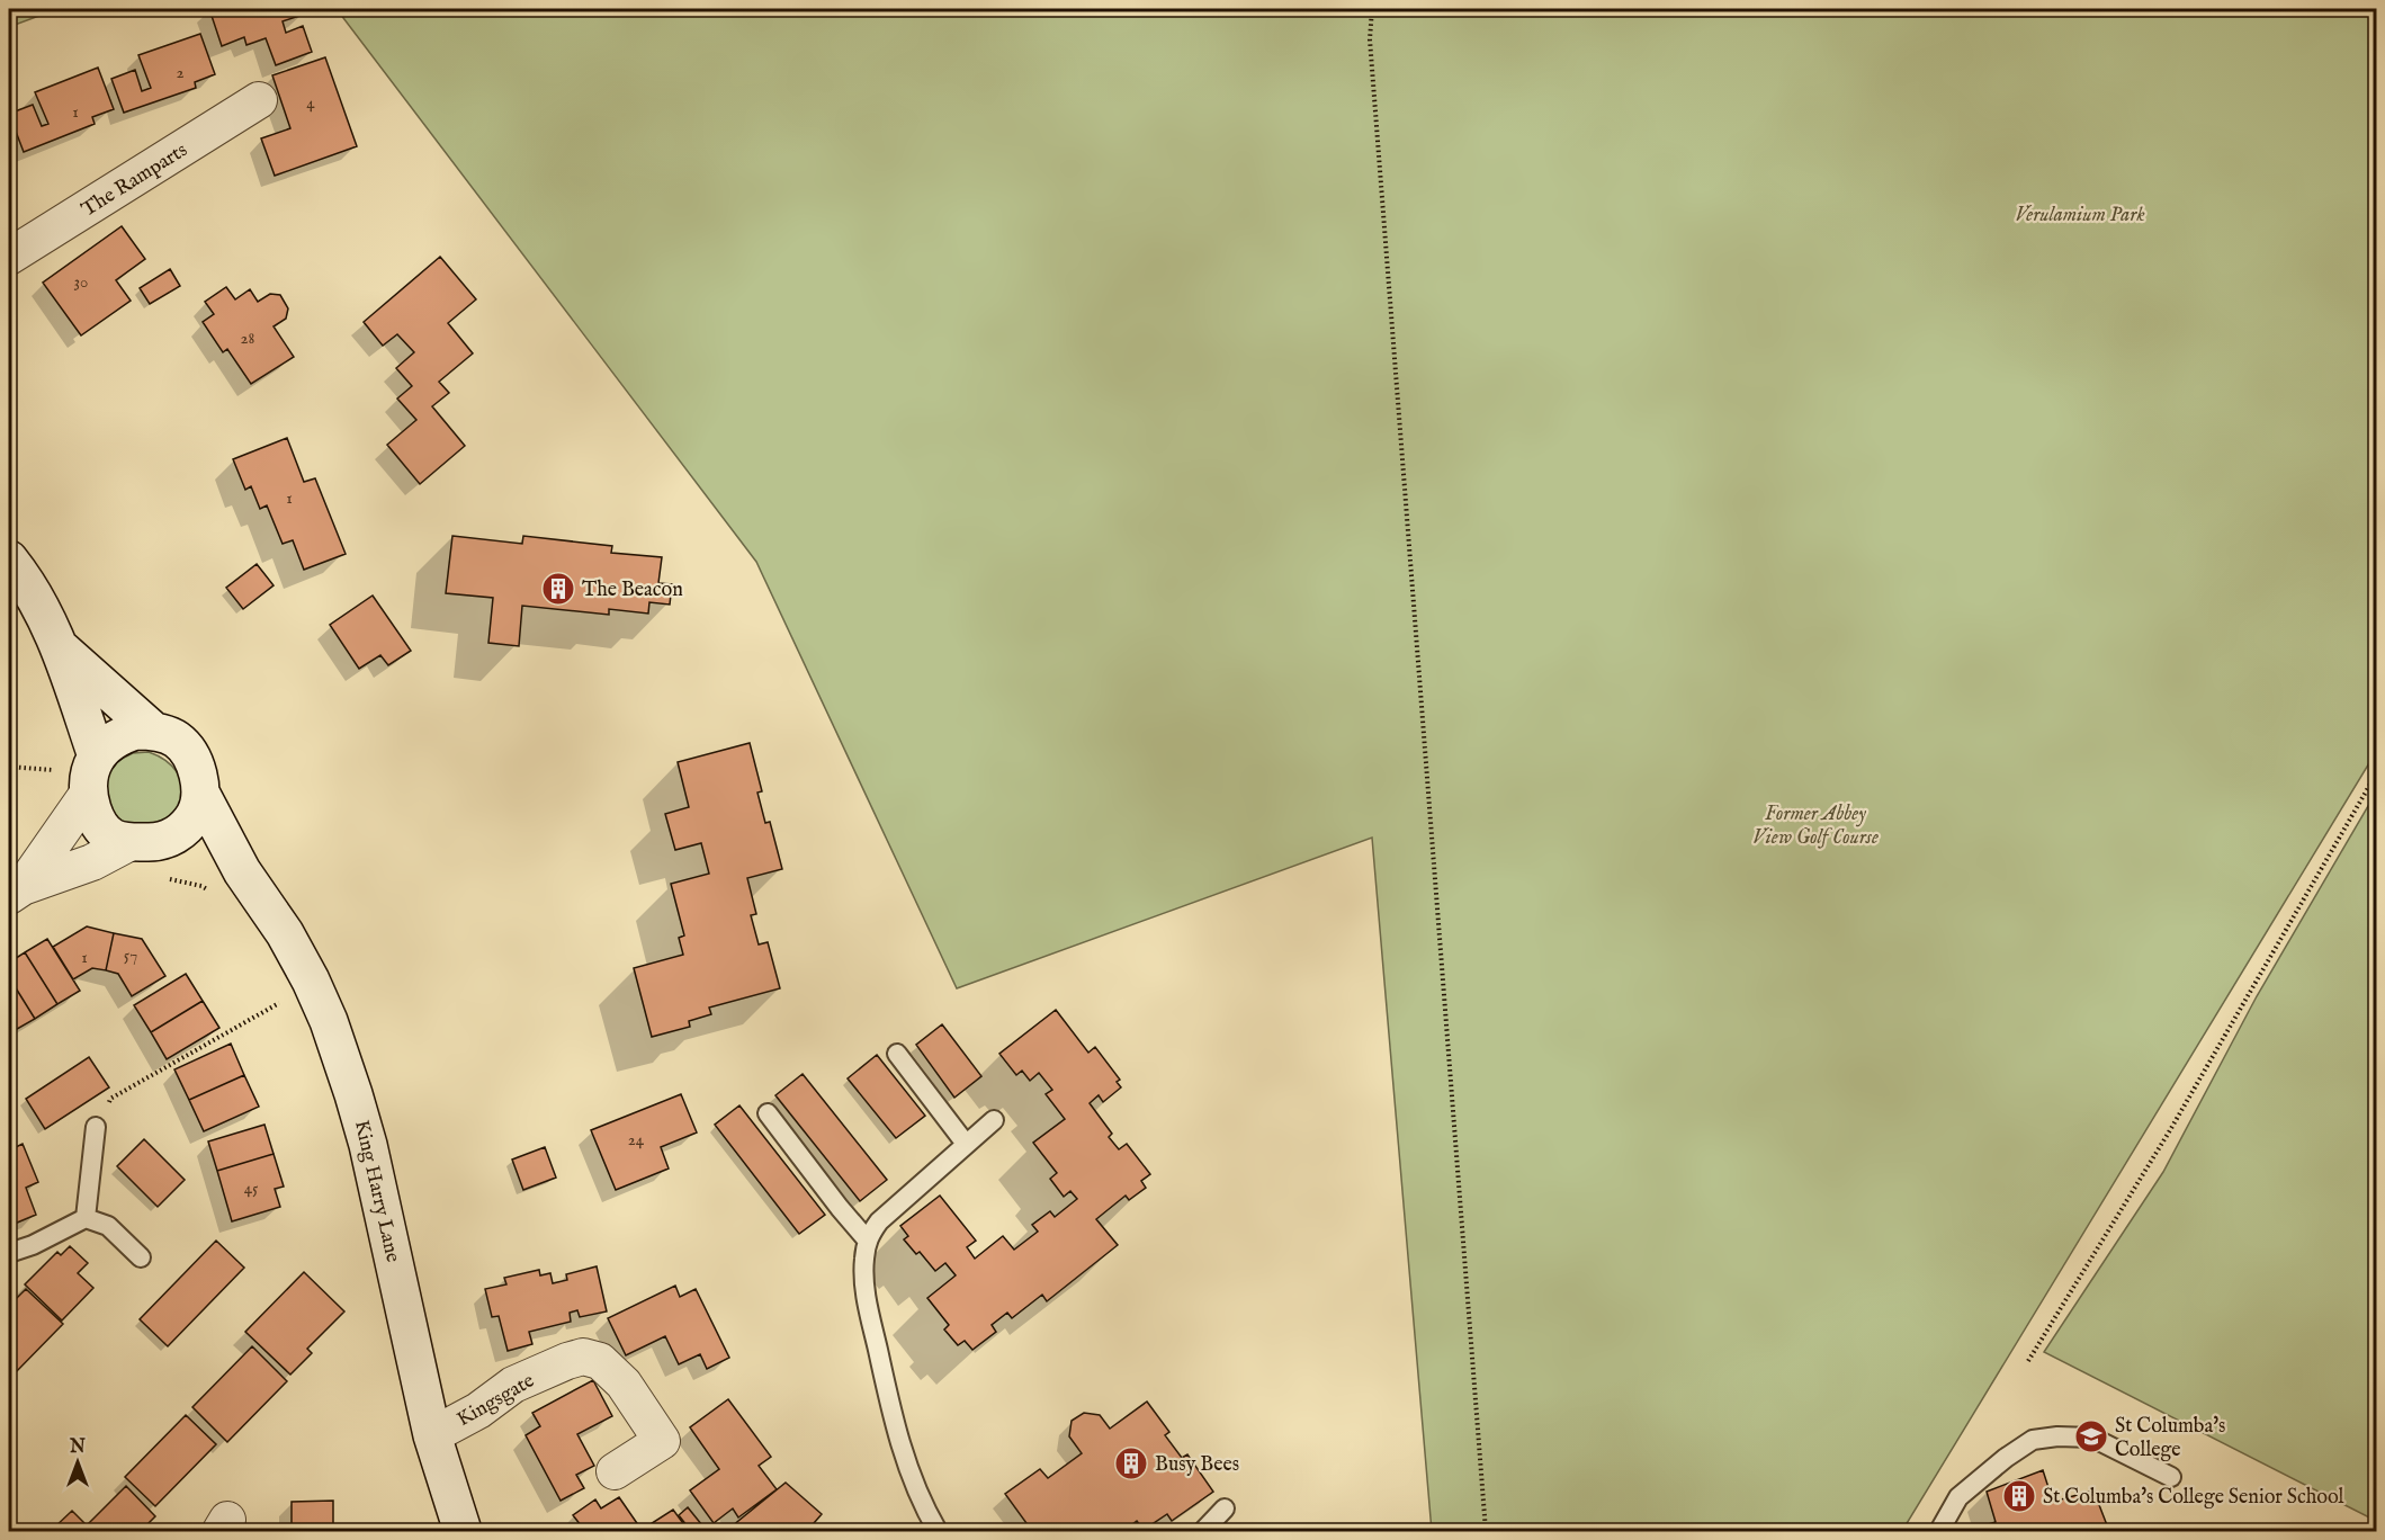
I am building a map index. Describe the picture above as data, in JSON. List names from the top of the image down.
{
  "streets": {
    "street": ["The Ramparts", "King Harry Lane", "Kingsgate"]
  },
  "crossings": [
    ["King Harry Lane", "Kingsgate"]
  ],
  "parks": ["Verulamium Park", "Former Abbey View Golf Course"],
  "places": {
    "building": ["The Beacon", "Busy Bees", "St Columba's College Senior School"],
    "school or university": ["St Columba's College"]
  },
  "house_numbers": [
    "2",
    "4",
    "1",
    "30",
    "28",
    "1",
    "57",
    "1",
    "24",
    "45"
  ],
  "north": "top"
}
